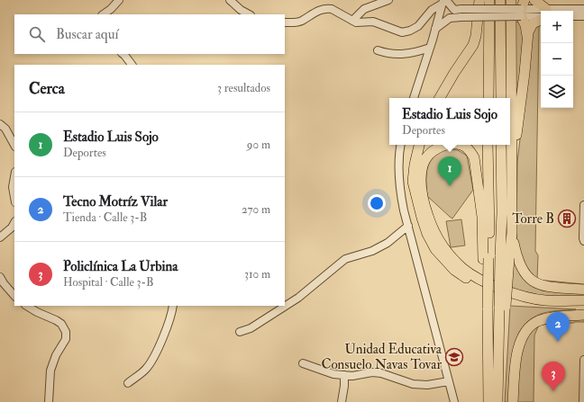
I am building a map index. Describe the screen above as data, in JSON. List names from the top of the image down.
{
  "places": {
    "building": ["Torre B"],
    "school or university": ["Unidad Educativa Consuelo Navas Tovar"]
  },
  "page": {
    "map_buttons": ["+", "−"],
    "search": "Buscar aquí",
    "heading": ["Cerca", "3 resultados"],
    "popup": ["Estadio Luis Sojo", "Deportes"],
    "list": [
      {
        "mark": "1",
        "name": "Estadio Luis Sojo",
        "note": "Deportes",
        "value": "90 m"
      },
      {
        "mark": "2",
        "name": "Tecno Motríz Vilar",
        "note": "Tienda · Calle 3-B",
        "value": "270 m"
      },
      {
        "mark": "3",
        "name": "Policlínica La Urbina",
        "note": "Hospital · Calle 3-B",
        "value": "310 m"
      }
    ],
    "pins": ["1", "2", "3"]
  }
}
